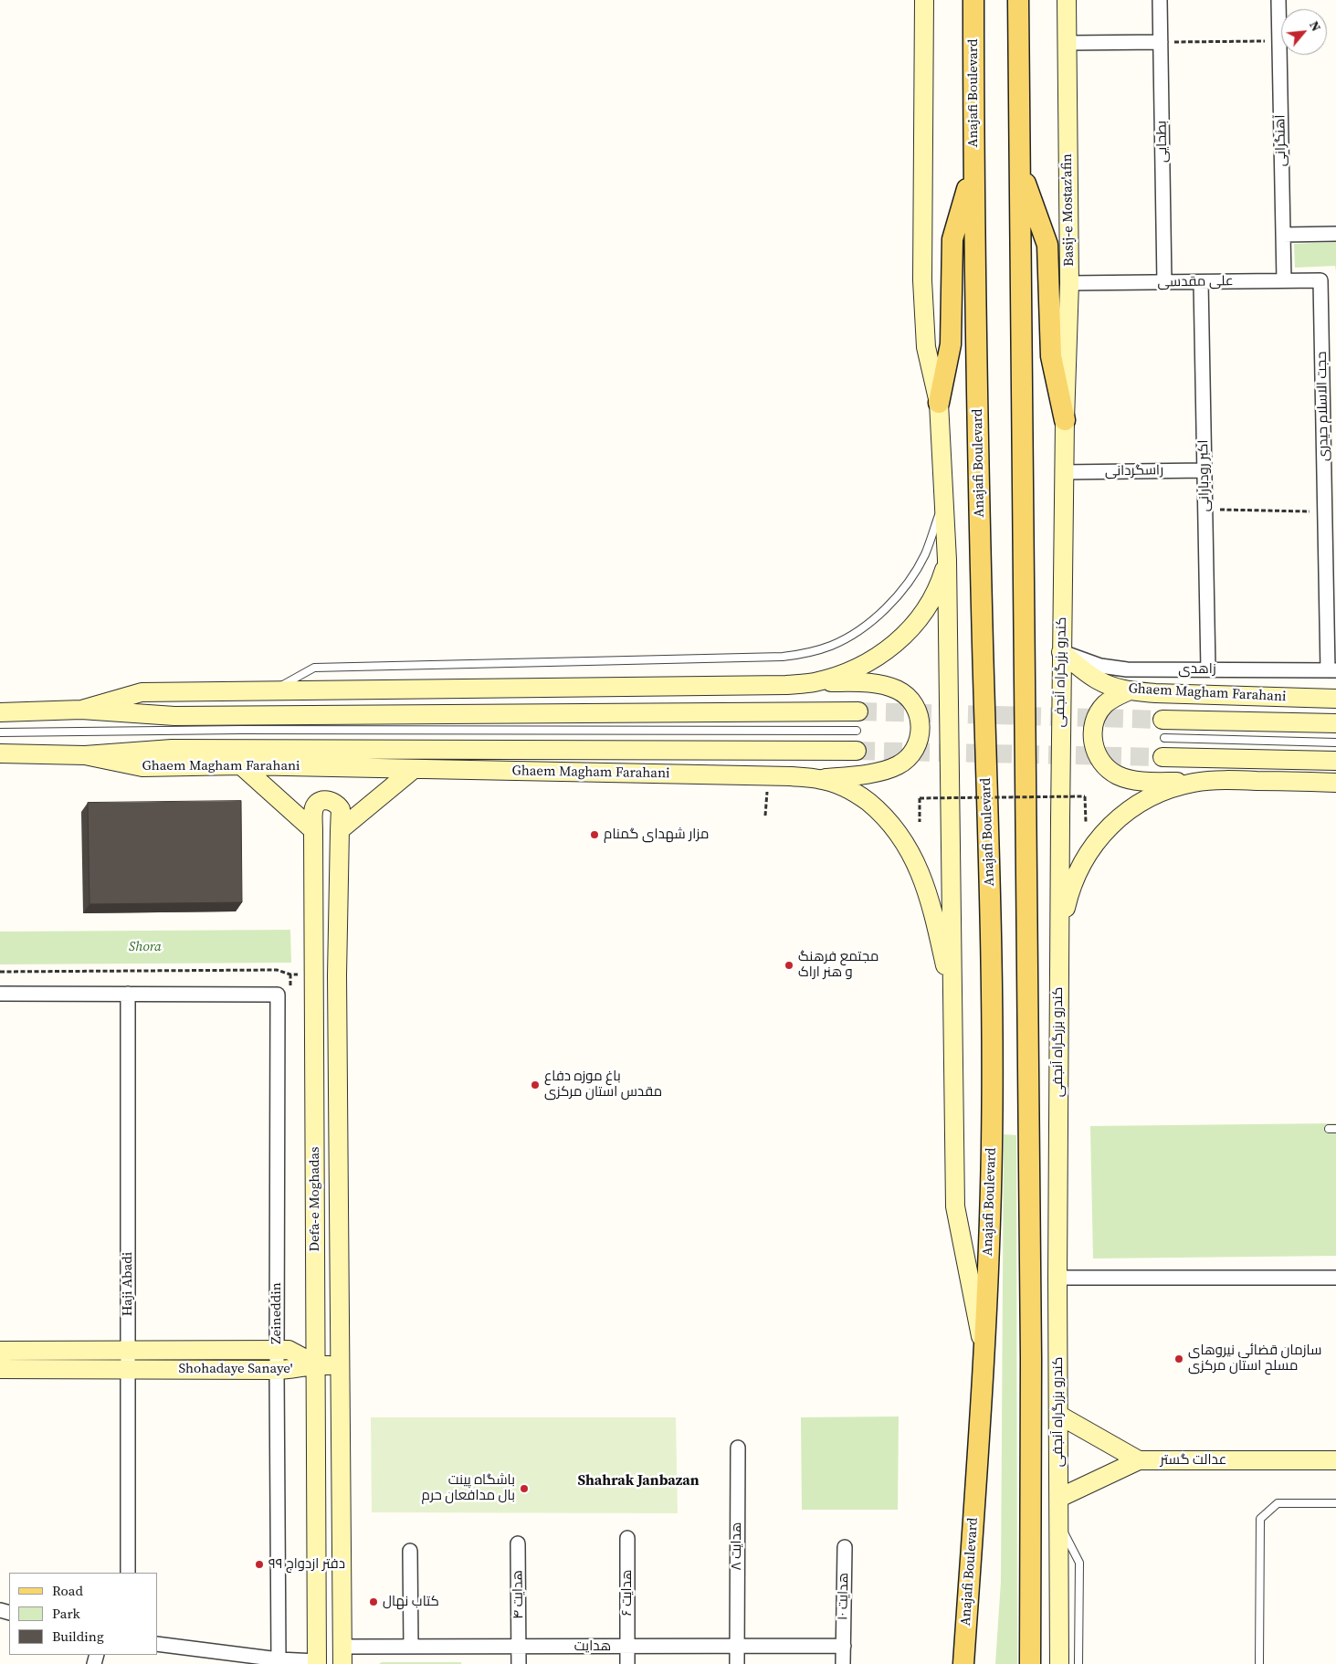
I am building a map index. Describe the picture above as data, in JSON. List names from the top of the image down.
{
  "streets": {
    "main road": ["Anajafi Boulevard"],
    "street": [
      "آهنگرانی",
      "بطحایی",
      "Basij-e Mostaz'afin",
      "علی مقدسی",
      "حجت الاسلام حیدری",
      "راسگردانی",
      "اکبر رودبارانی",
      "زاهدی",
      "کندرو بزرگراه آنجفی",
      "Ghaem Magham Farahani",
      "Defa-e Moghadas",
      "Haji Abadi",
      "Zeineddin",
      "Shohadaye Sanaye'",
      "عدالت گستر",
      "هدایت ۸",
      "هدایت ۶",
      "هدایت ۴",
      "هدایت ۱۰",
      "هدایت"
    ]
  },
  "crossings": [
    ["آهنگرانی", "علی مقدسی"],
    ["بطحایی", "علی مقدسی"],
    ["Basij-e Mostaz'afin", "علی مقدسی"],
    ["Basij-e Mostaz'afin", "کندرو بزرگراه آنجفی"],
    ["علی مقدسی", "حجت الاسلام حیدری"],
    ["علی مقدسی", "اکبر رودبارانی"],
    ["حجت الاسلام حیدری", "زاهدی"],
    ["راسگردانی", "اکبر رودبارانی"],
    ["راسگردانی", "کندرو بزرگراه آنجفی"],
    ["اکبر رودبارانی", "زاهدی"],
    ["زاهدی", "کندرو بزرگراه آنجفی"],
    ["زاهدی", "Ghaem Magham Farahani"],
    ["کندرو بزرگراه آنجفی", "Ghaem Magham Farahani"],
    ["کندرو بزرگراه آنجفی", "عدالت گستر"],
    ["Defa-e Moghadas", "Shohadaye Sanaye'"],
    ["Defa-e Moghadas", "هدایت"],
    ["Haji Abadi", "Zeineddin"],
    ["Haji Abadi", "Shohadaye Sanaye'"],
    ["Zeineddin", "Shohadaye Sanaye'"],
    ["هدایت ۸", "هدایت"],
    ["هدایت ۶", "هدایت"],
    ["هدایت ۴", "هدایت"],
    ["هدایت ۱۰", "هدایت"]
  ],
  "districts": ["Shahrak Janbazan"],
  "parks": ["Shora"],
  "places": [
    "مزار شهدای گمنام",
    "مجتمع فرهنگ و هنر اراک",
    "باغ موزه دفاع مقدس استان مرکزی",
    "سازمان قضائی نیروهای مسلح استان مرکزی",
    "باشگاه پینت بال مدافعان حرم",
    "دفتر ازدواج ۹۹",
    "کتاب نهال"
  ],
  "legend": ["Road", "Park", "Building"],
  "north": "top right"
}
